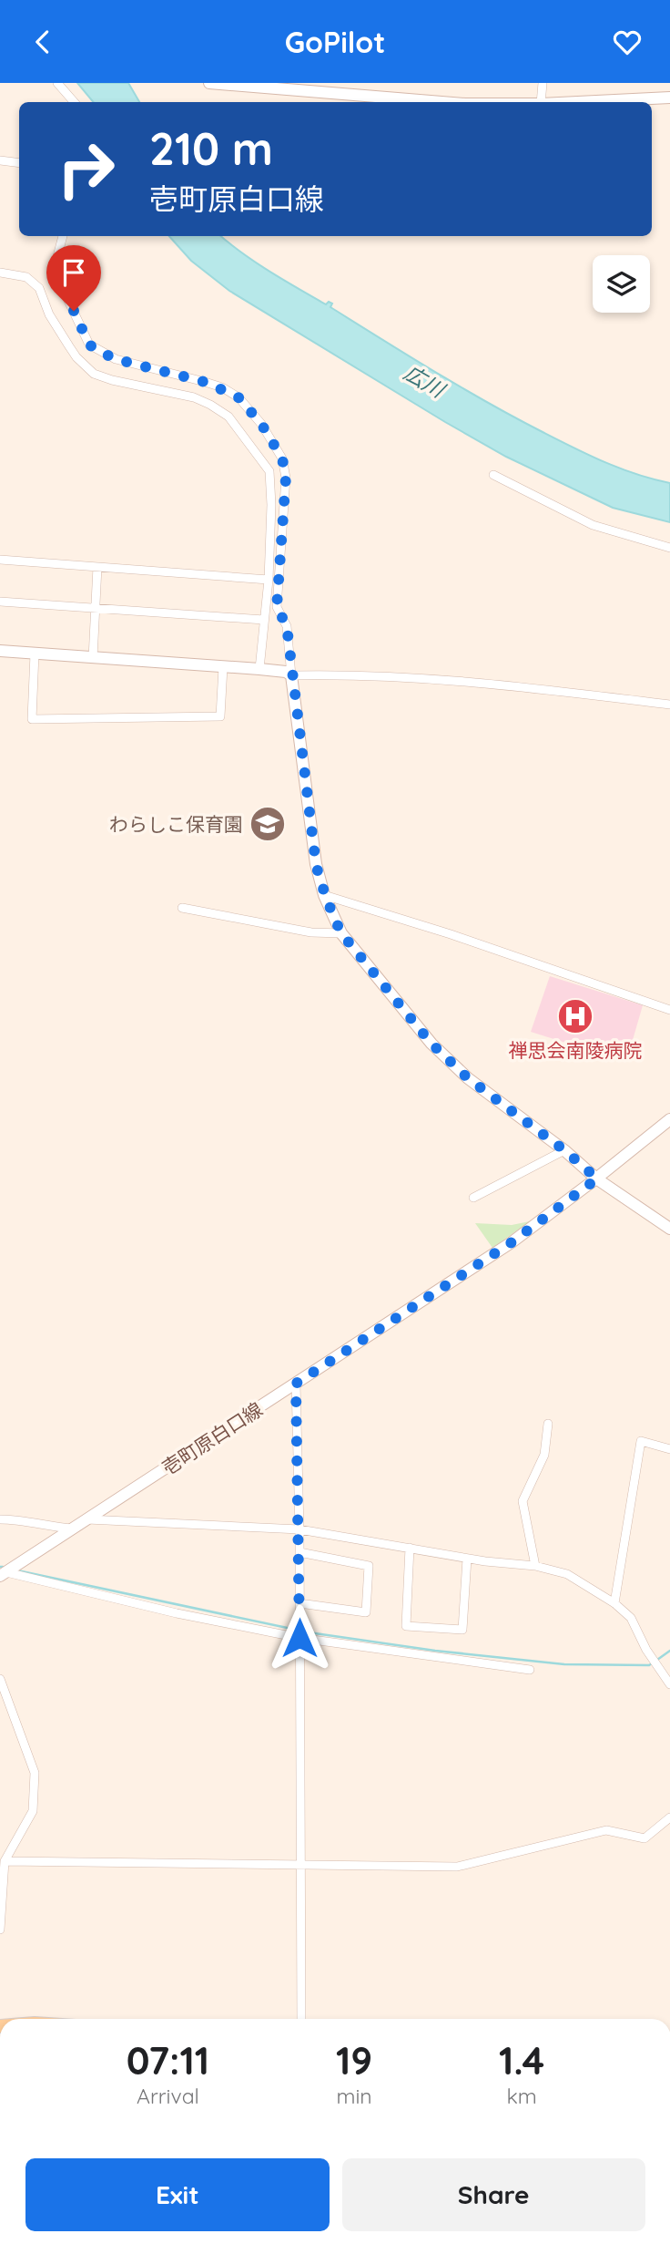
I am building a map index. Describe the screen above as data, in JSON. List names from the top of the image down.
{
  "streets": {
    "main road": ["壱町原白口線"]
  },
  "water": ["広川"],
  "places": {
    "school or university": ["わらしこ保育園"],
    "hospital": ["禅思会南陵病院"]
  },
  "page": {
    "header": "GoPilot",
    "turn": ["210 m", "壱町原白口線"],
    "eta": [
      "07:11",
      "Arrival",
      "19",
      "min",
      "1.4",
      "km"
    ],
    "buttons": ["Exit", "Share"]
  }
}
